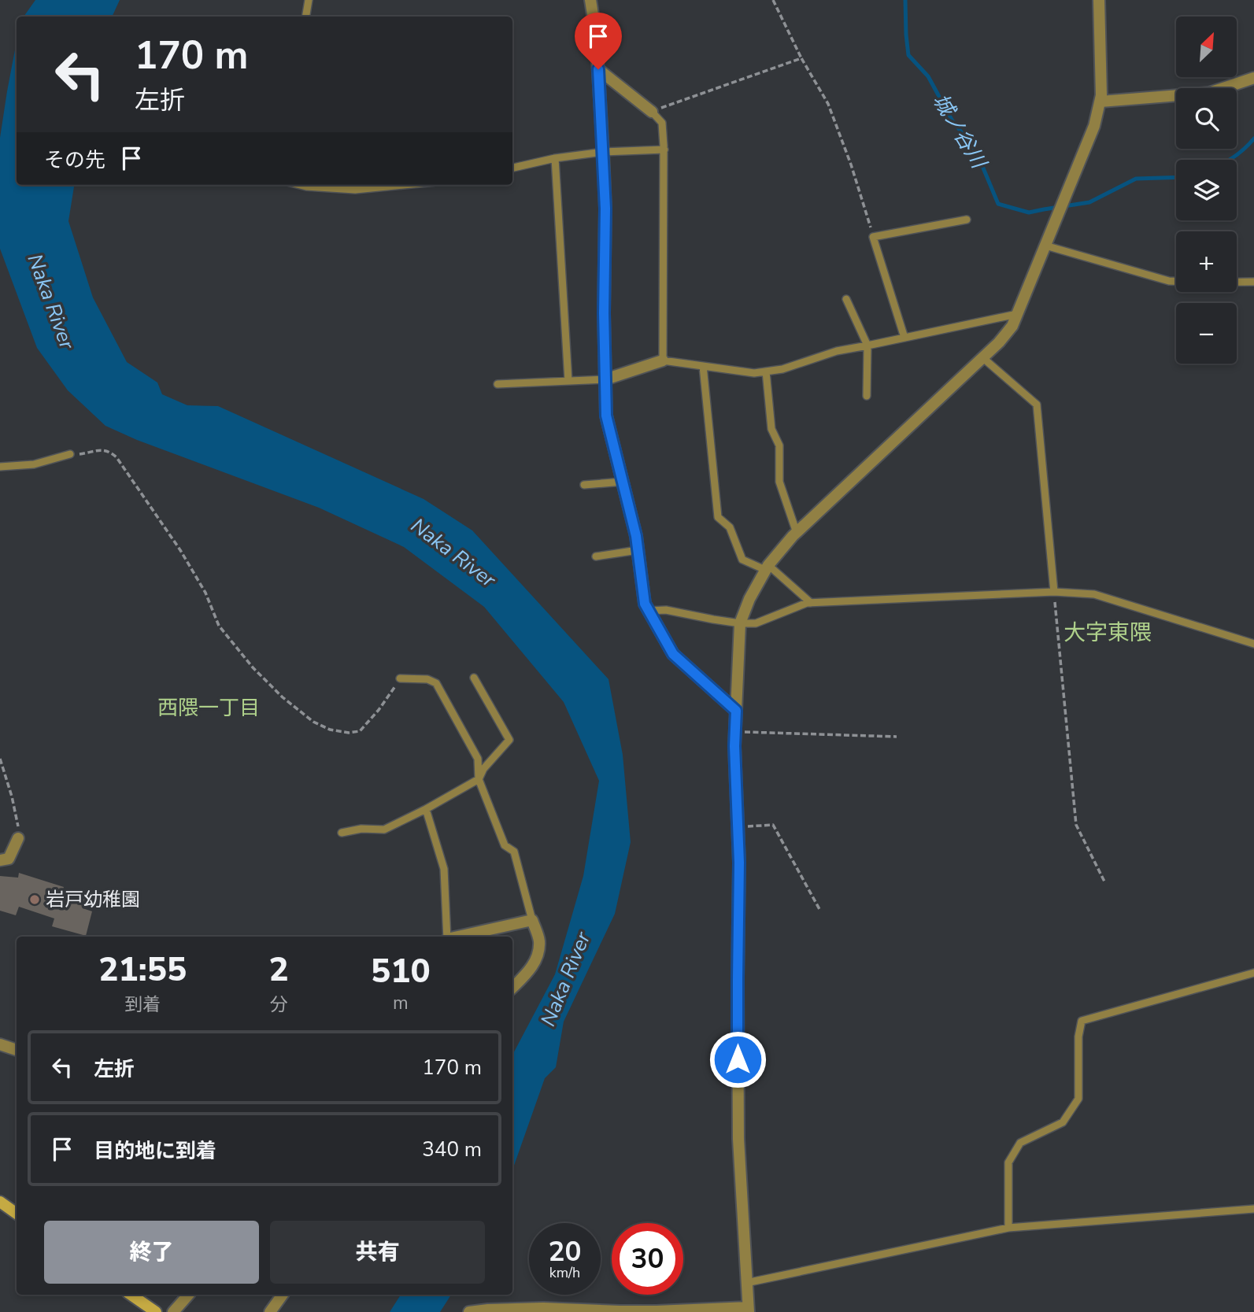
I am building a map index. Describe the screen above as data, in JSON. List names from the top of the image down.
{
  "districts": ["大字東隈", "西隈一丁目"],
  "water": ["城ノ谷川", "Naka River"],
  "places": ["岩戸幼稚園"],
  "north": "top right",
  "page": {
    "map_buttons": ["+", "−"],
    "turn": ["170 m", "左折"],
    "then": "その先",
    "eta": [
      "21:55",
      "到着",
      "2",
      "分",
      "510",
      "m"
    ],
    "list": [
      {
        "name": "左折",
        "value": "170 m"
      },
      {
        "name": "目的地に到着",
        "value": "340 m"
      }
    ],
    "buttons": ["終了", "共有"],
    "speed": "20 km/h",
    "limit": "30"
  }
}
